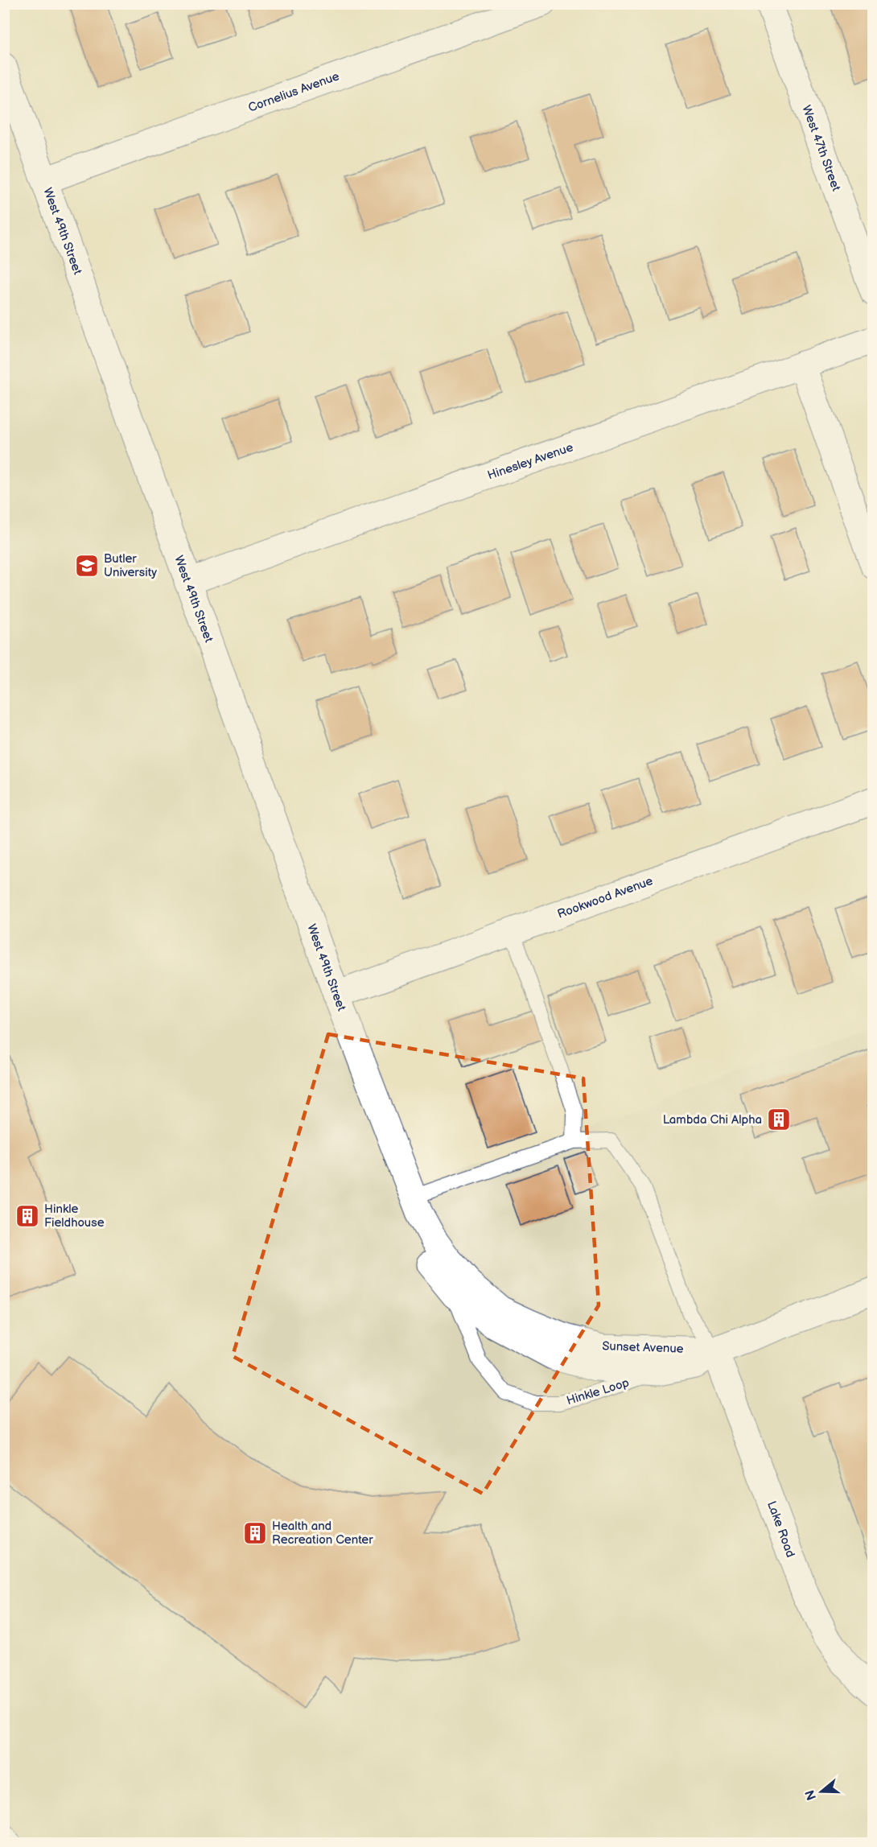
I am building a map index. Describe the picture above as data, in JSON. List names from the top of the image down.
{
  "streets": {
    "street": [
      "Cornelius Avenue",
      "West 47th Street",
      "West 49th Street",
      "Hinesley Avenue",
      "Rookwood Avenue",
      "Sunset Avenue",
      "Lake Road"
    ],
    "lane": ["Hinkle Loop"]
  },
  "crossings": [
    ["Cornelius Avenue", "West 49th Street"],
    ["West 49th Street", "Hinesley Avenue"],
    ["West 49th Street", "Rookwood Avenue"],
    ["West 49th Street", "Sunset Avenue"],
    ["Sunset Avenue", "Hinkle Loop"],
    ["Sunset Avenue", "Lake Road"]
  ],
  "places": {
    "school or university": ["Butler University"],
    "building": ["Lambda Chi Alpha", "Hinkle Fieldhouse", "Health and Recreation Center"]
  },
  "north": "left"
}
